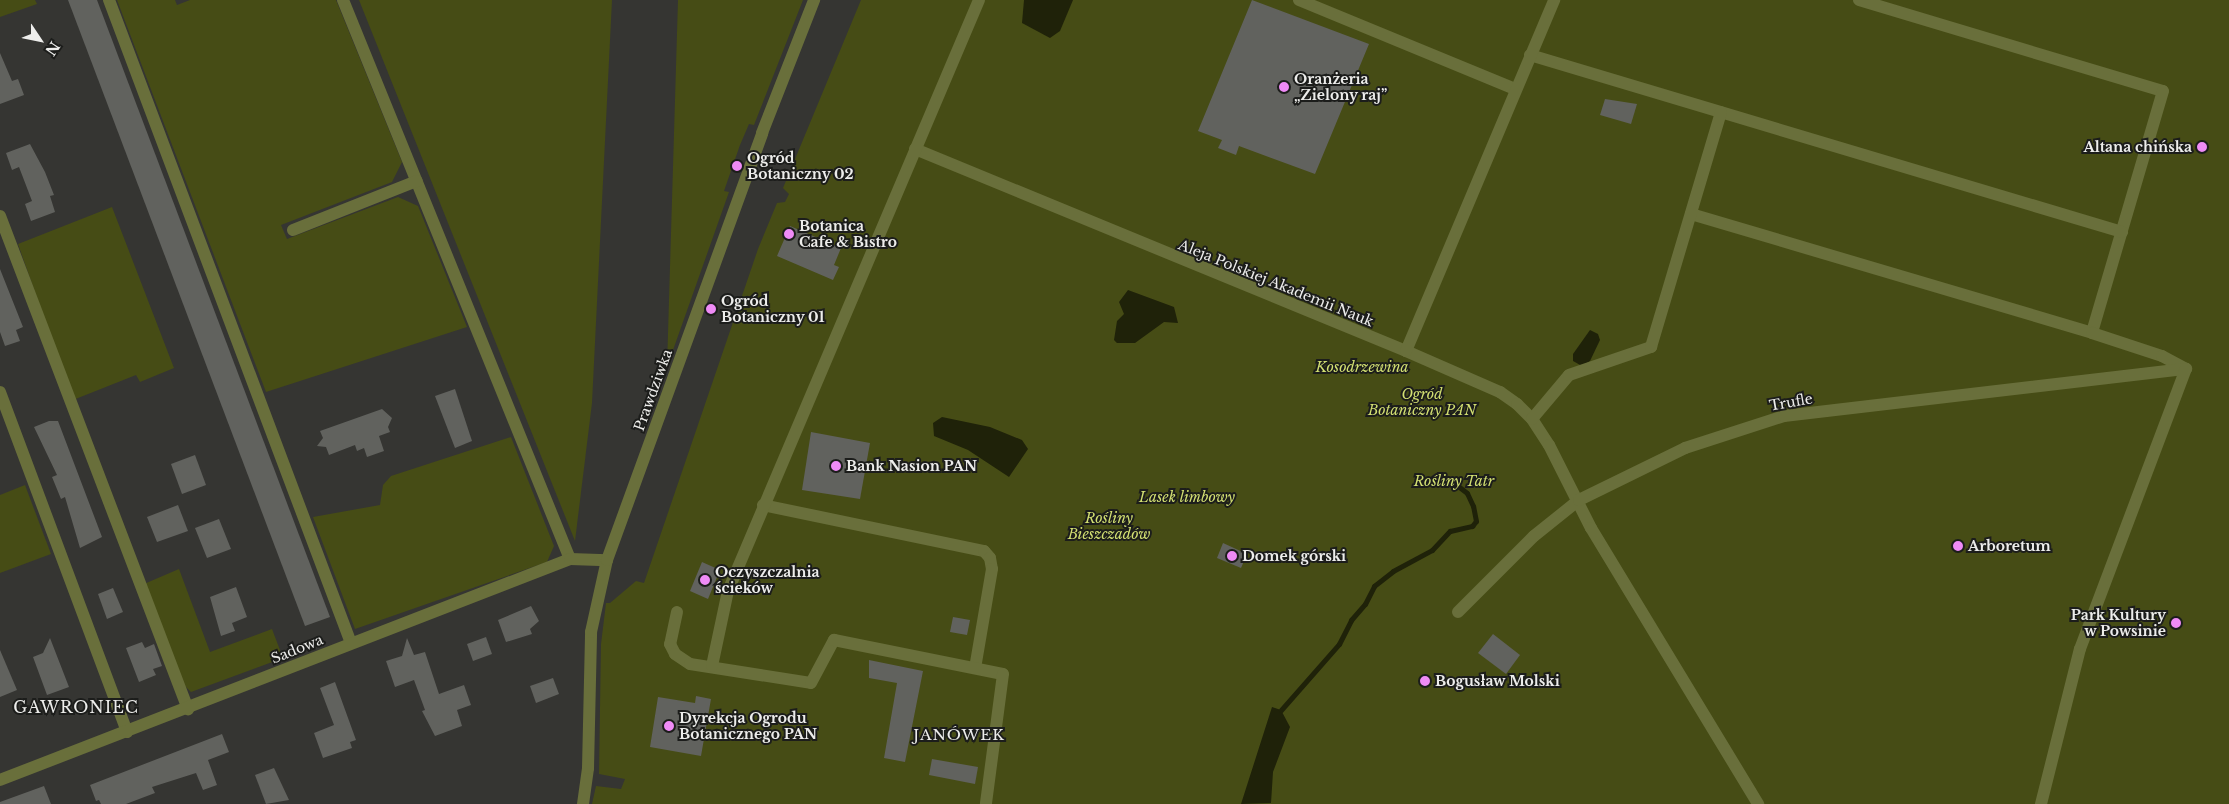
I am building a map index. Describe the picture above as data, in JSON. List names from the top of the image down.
{
  "streets": {
    "street": [
      "Aleja Polskiej Akademii Nauk",
      "Prawdziwka",
      "Trufle",
      "Sadowa"
    ]
  },
  "crossings": [
    ["Aleja Polskiej Akademii Nauk", "Trufle"],
    ["Prawdziwka", "Sadowa"]
  ],
  "districts": ["GAWRONIEC", "JANÓWEK"],
  "parks": [
    "Kosodrzewina",
    "Ogród Botaniczny PAN",
    "Rośliny Tatr",
    "Lasek limbowy",
    "Rośliny Bieszczadów"
  ],
  "places": [
    "Oranżeria „Zielony raj”",
    "Altana chińska",
    "Ogród Botaniczny 02",
    "Botanica Cafe & Bistro",
    "Ogród Botaniczny 01",
    "Bank Nasion PAN",
    "Arboretum",
    "Domek górski",
    "Oczyszczalnia ścieków",
    "Park Kultury w Powsinie",
    "Bogusław Molski",
    "Dyrekcja Ogrodu Botanicznego PAN"
  ],
  "north": "bottom right"
}
